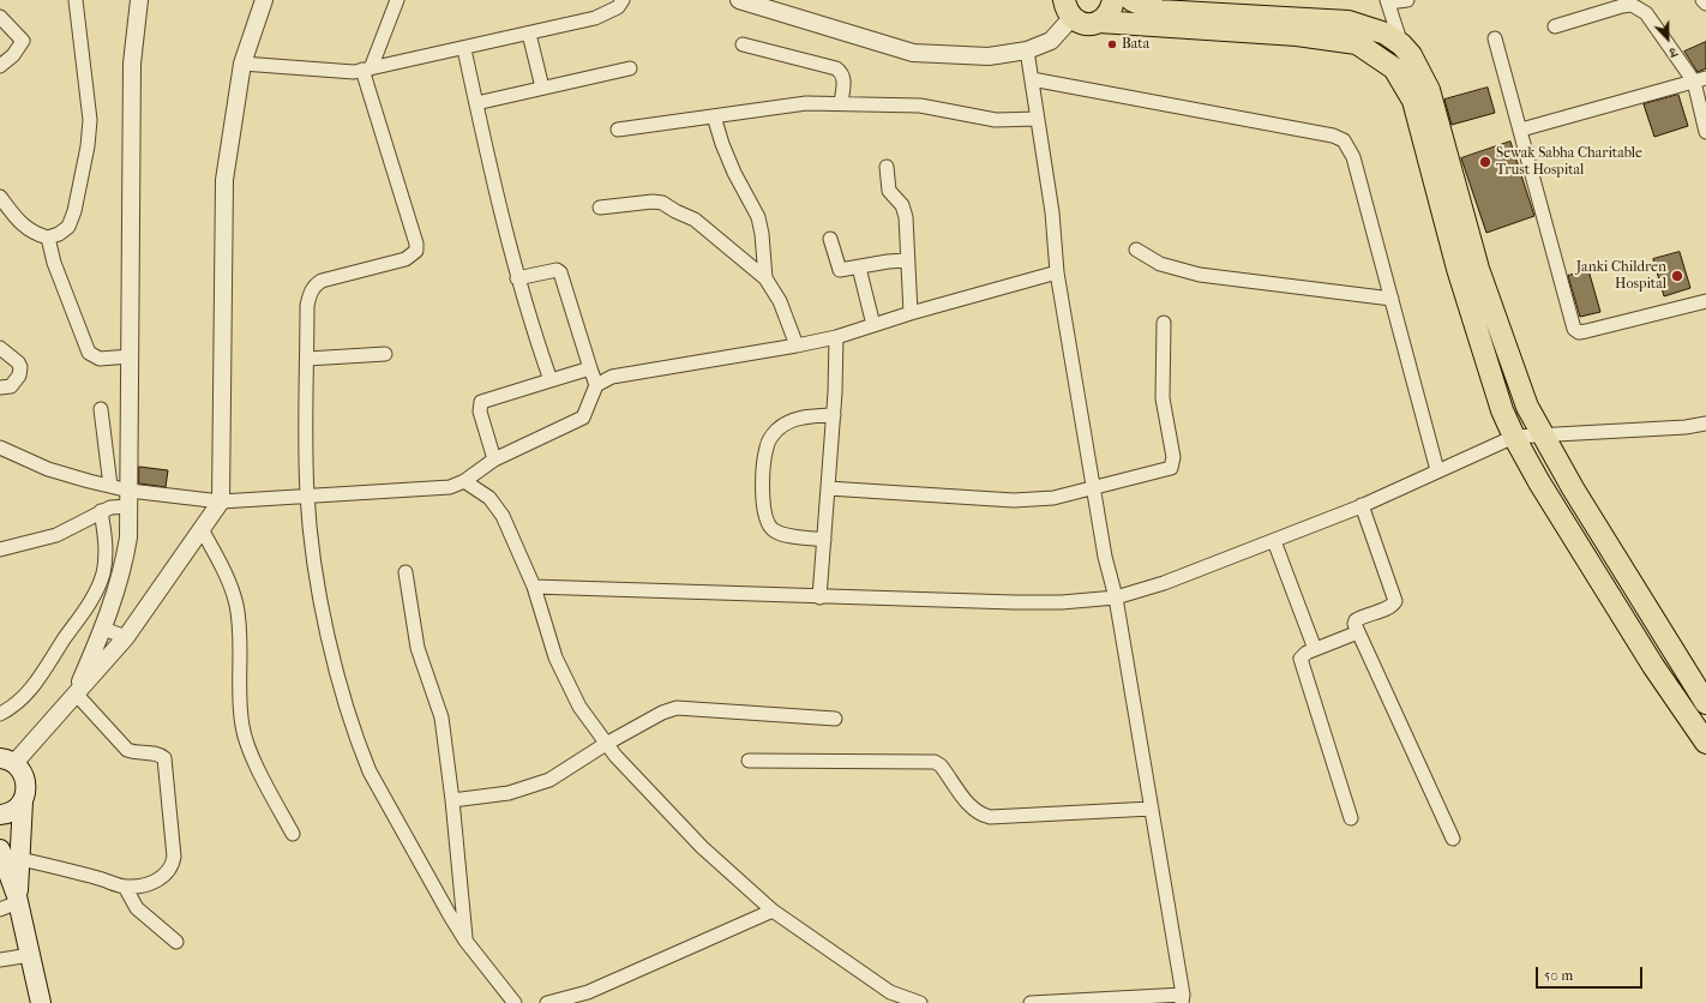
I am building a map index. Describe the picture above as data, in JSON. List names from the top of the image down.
{
  "places": ["Bata", "Sewak Sabha Charitable Trust Hospital", "Janki Children Hospital"],
  "scale_bar": "50 m",
  "north": "bottom"
}
